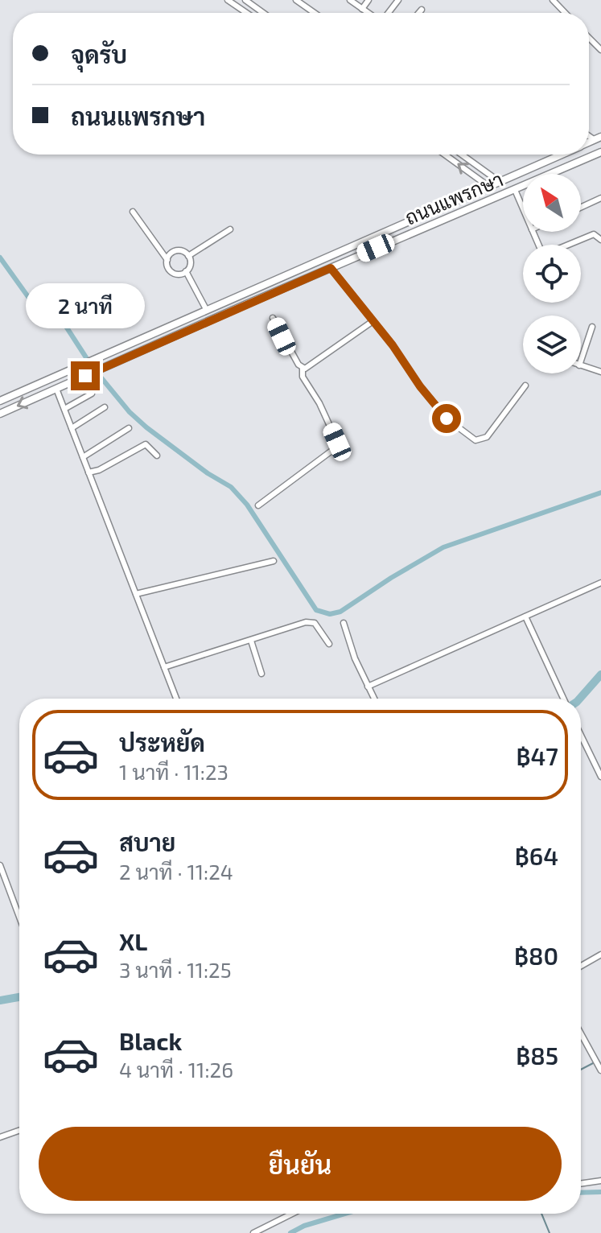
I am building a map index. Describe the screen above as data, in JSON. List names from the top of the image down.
{
  "streets": {
    "main road": ["ถนนแพรกษา"]
  },
  "north": "top left",
  "page": {
    "banner": ["จุดรับ", "ถนนแพรกษา"],
    "bubble": "2 นาที",
    "list": [
      {
        "name": "ประหยัด",
        "note": "1 นาที · 11:23",
        "value": "฿47"
      },
      {
        "name": "สบาย",
        "note": "2 นาที · 11:24",
        "value": "฿64"
      },
      {
        "name": "XL",
        "note": "3 นาที · 11:25",
        "value": "฿80"
      },
      {
        "name": "Black",
        "note": "4 นาที · 11:26",
        "value": "฿85"
      }
    ],
    "buttons": "ยืนยัน"
  }
}
